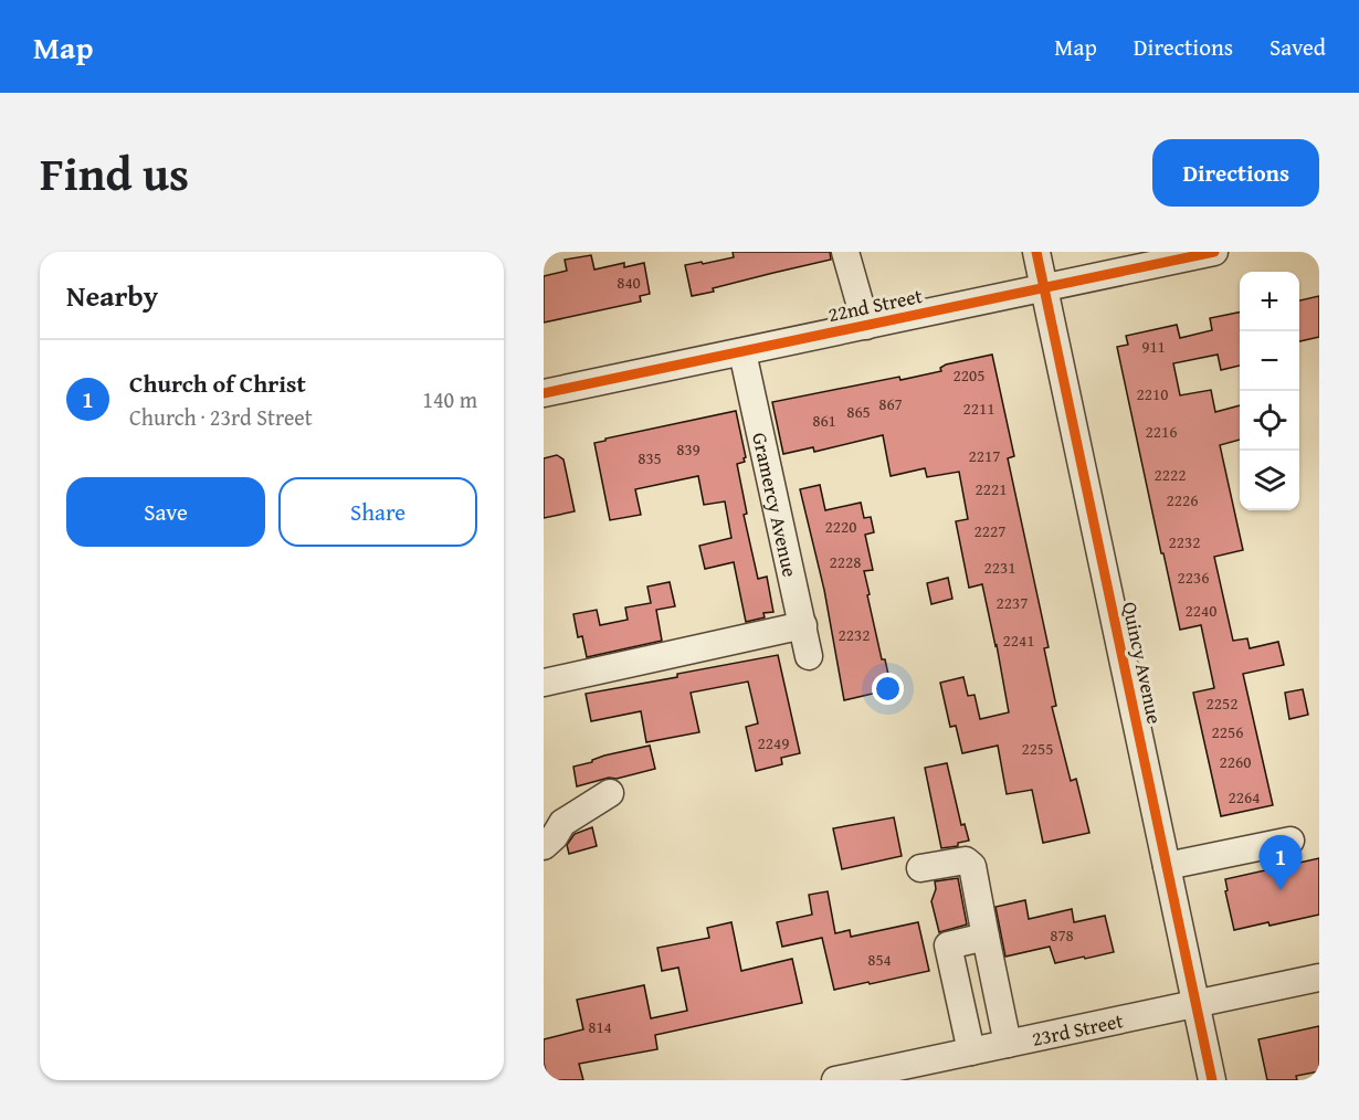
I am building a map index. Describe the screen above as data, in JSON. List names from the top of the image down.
{
  "streets": {
    "street": [
      "22nd Street",
      "Gramercy Avenue",
      "Quincy Avenue",
      "23rd Street"
    ]
  },
  "crossings": [
    ["22nd Street", "Gramercy Avenue"],
    ["22nd Street", "Quincy Avenue"],
    ["Quincy Avenue", "23rd Street"]
  ],
  "house_numbers": [
    "840",
    "911",
    "2205",
    "2210",
    "867",
    "2211",
    "865",
    "861",
    "2216",
    "839",
    "2217",
    "835",
    "2222",
    "2221",
    "2226",
    "2220",
    "2227",
    "2232",
    "2228",
    "2231",
    "2236",
    "2237",
    "2240",
    "2232",
    "2241",
    "2252",
    "2256",
    "2249",
    "2255",
    "2260",
    "2264",
    "878",
    "854",
    "814"
  ],
  "page": {
    "header": "Map",
    "nav": ["Map", "Directions", "Saved"],
    "title": "Find us",
    "buttons": [
      "Directions",
      ["Save", "Share"]
    ],
    "heading": "Nearby",
    "map_buttons": ["+", "−"],
    "list": [
      {
        "mark": "1",
        "name": "Church of Christ",
        "note": "Church · 23rd Street",
        "value": "140 m"
      }
    ],
    "pins": "1"
  }
}
